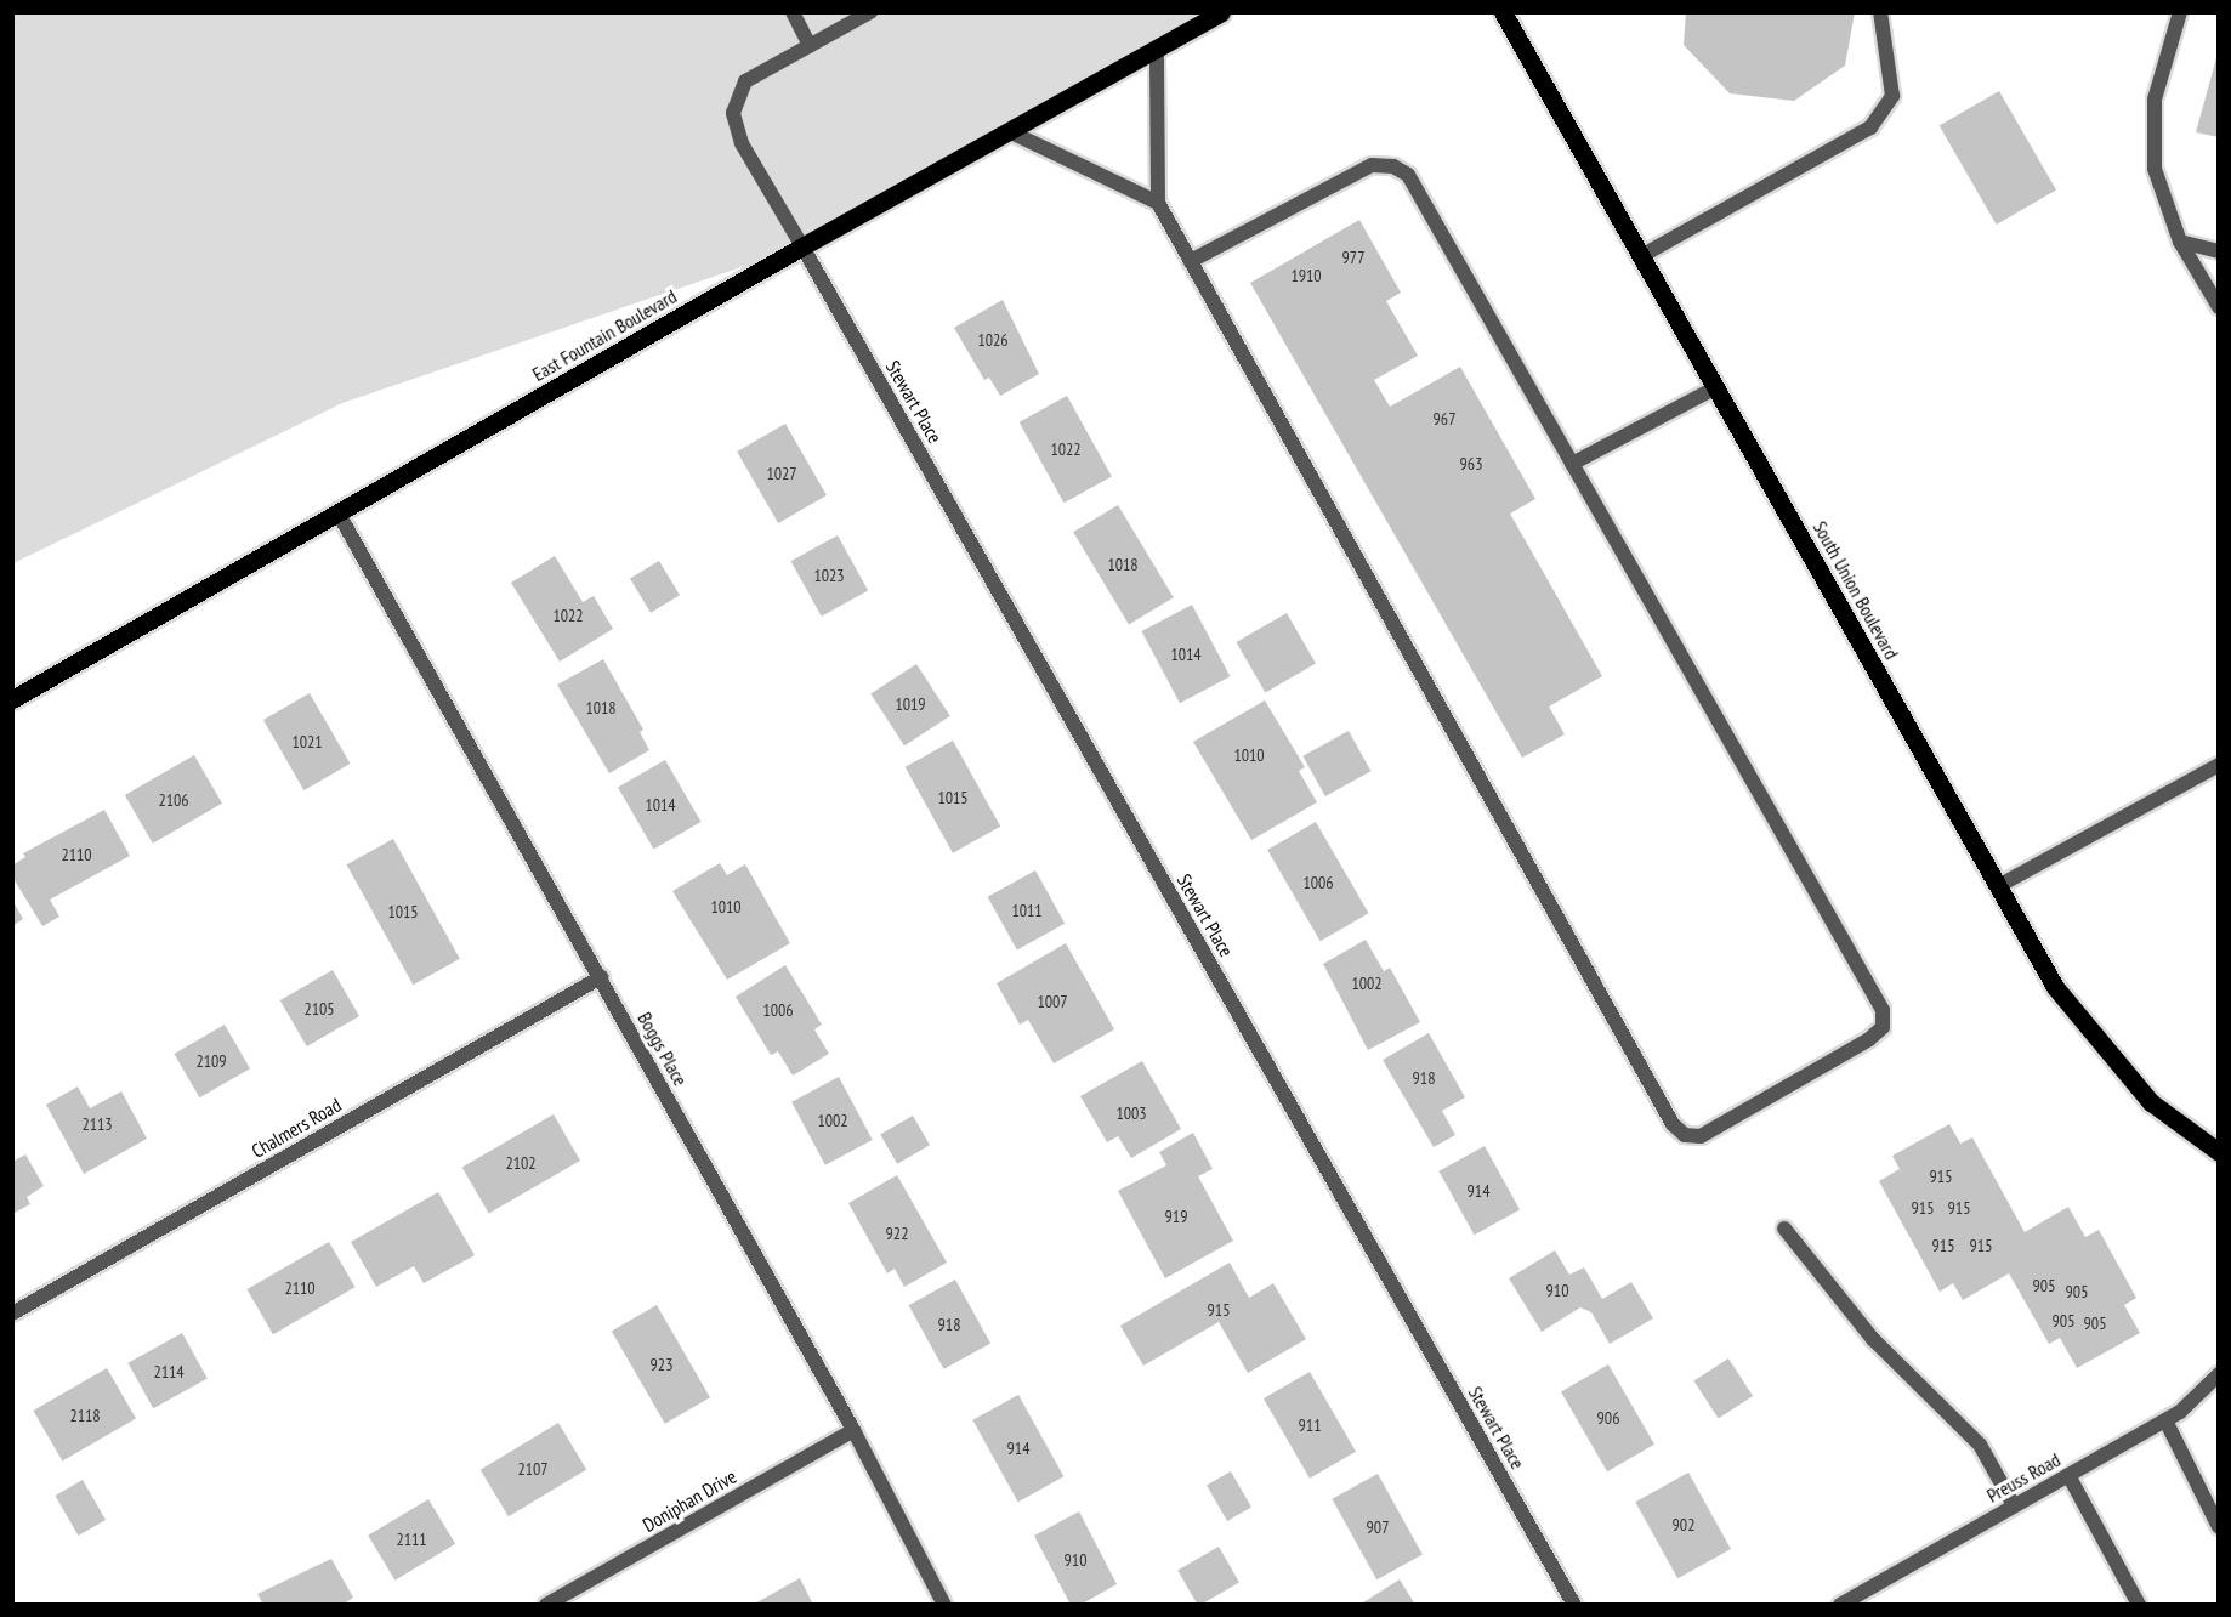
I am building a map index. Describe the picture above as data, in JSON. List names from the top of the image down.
{
  "streets": {
    "main road": ["East Fountain Boulevard", "South Union Boulevard"],
    "street": [
      "Stewart Place",
      "Boggs Place",
      "Chalmers Road",
      "Preuss Road",
      "Doniphan Drive"
    ]
  },
  "crossings": [
    ["East Fountain Boulevard", "Stewart Place"],
    ["East Fountain Boulevard", "Boggs Place"],
    ["Boggs Place", "Chalmers Road"],
    ["Boggs Place", "Doniphan Drive"]
  ],
  "house_numbers": [
    "977",
    "1910",
    "1026",
    "967",
    "1022",
    "963",
    "1027",
    "1018",
    "1023",
    "1022",
    "1014",
    "1019",
    "1018",
    "1021",
    "1010",
    "1015",
    "2106",
    "1014",
    "2110",
    "1006",
    "1010",
    "1011",
    "1015",
    "1002",
    "1007",
    "2105",
    "1006",
    "2109",
    "918",
    "1003",
    "1002",
    "2113",
    "2102",
    "915",
    "914",
    "915",
    "915",
    "919",
    "922",
    "915",
    "915",
    "905",
    "2110",
    "910",
    "905",
    "915",
    "905",
    "905",
    "918",
    "923",
    "2114",
    "2118",
    "906",
    "911",
    "914",
    "2107",
    "902",
    "907",
    "2111",
    "910"
  ]
}
